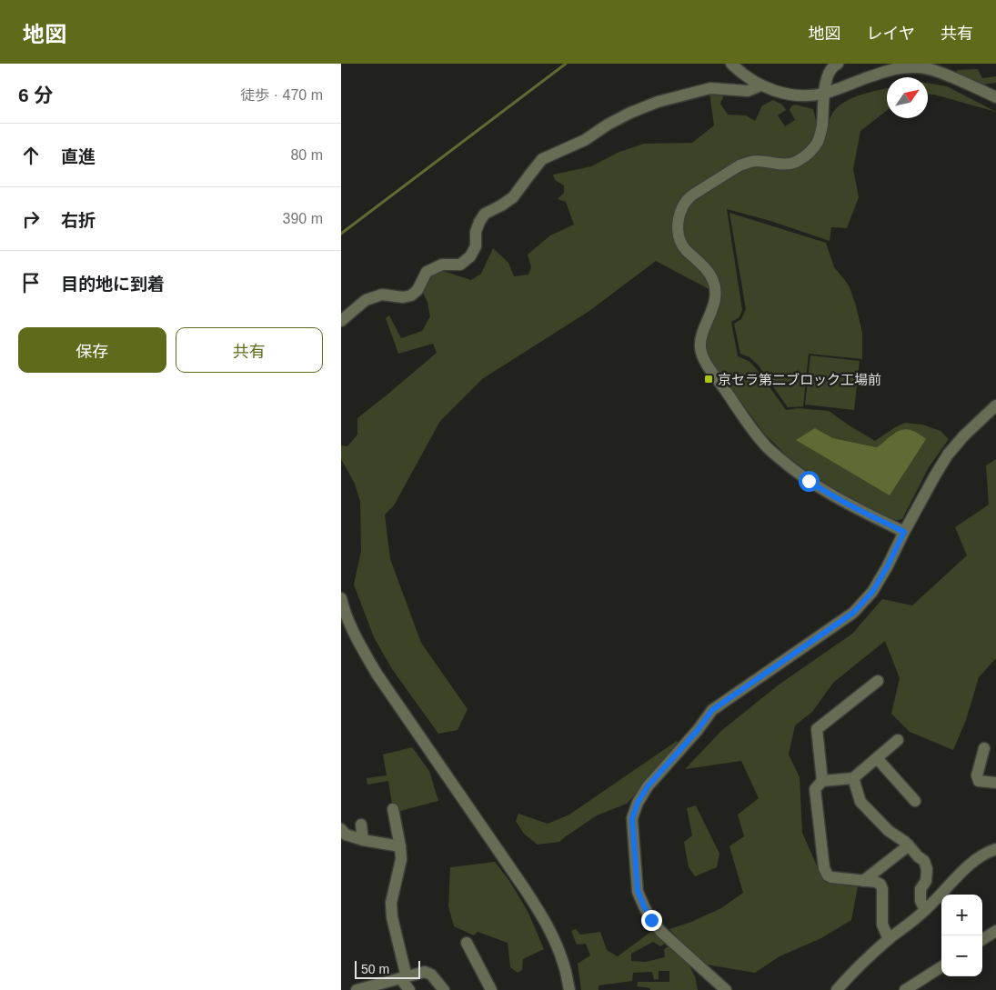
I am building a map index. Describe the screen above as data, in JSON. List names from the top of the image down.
{
  "places": {
    "transit": ["京セラ第二ブロック工場前"]
  },
  "scale_bar": "50 m",
  "north": "top right",
  "page": {
    "header": "地図",
    "nav": ["地図", "レイヤ", "共有"],
    "heading": ["6 分", "徒歩 · 470 m"],
    "list": [
      ["直進", "80 m"],
      ["右折", "390 m"],
      "目的地に到着"
    ],
    "buttons": ["保存", "共有"],
    "map_buttons": ["+", "−"],
    "scale": "50 m"
  }
}
